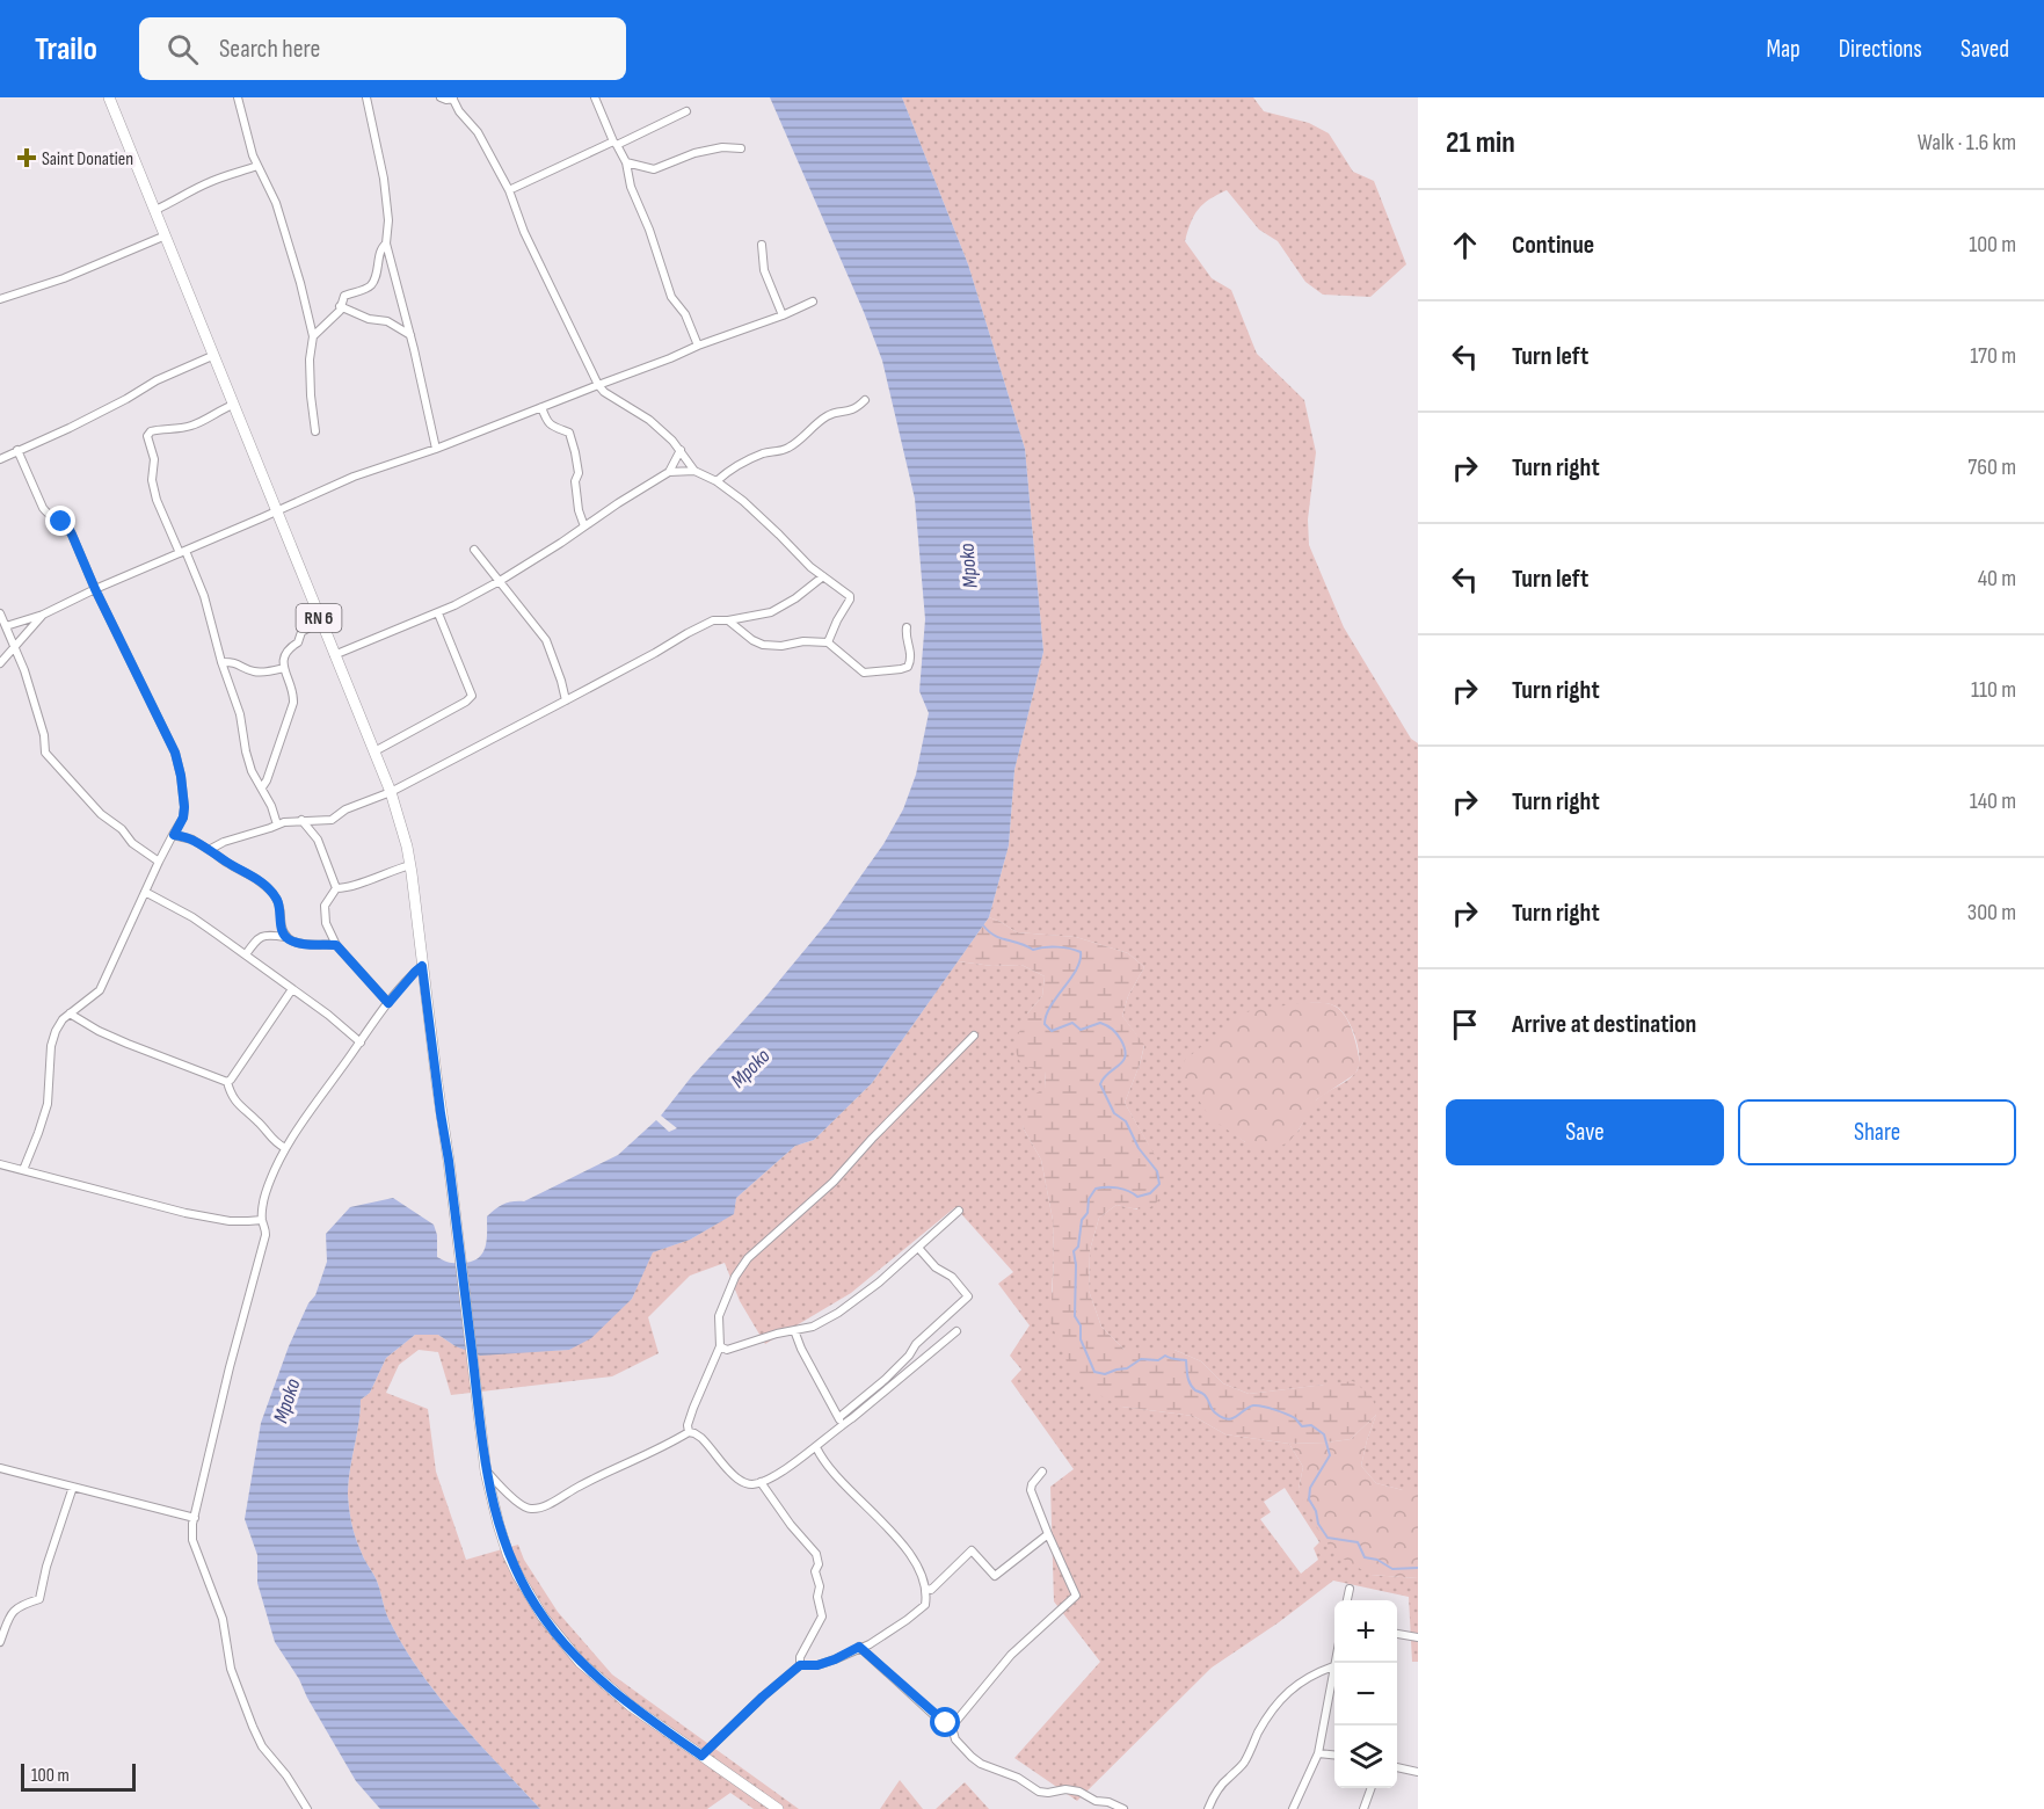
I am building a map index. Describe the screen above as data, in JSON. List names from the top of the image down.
{
  "streets": {
    "main road": ["RN 6"]
  },
  "water": ["Mpoko"],
  "places": {
    "health": ["Saint Donatien"]
  },
  "scale_bar": "100 m",
  "page": {
    "header": "Trailo",
    "search": "Search here",
    "nav": ["Map", "Directions", "Saved"],
    "heading": ["21 min", "Walk · 1.6 km"],
    "list": [
      ["Continue", "100 m"],
      ["Turn left", "170 m"],
      ["Turn right", "760 m"],
      ["Turn left", "40 m"],
      ["Turn right", "110 m"],
      ["Turn right", "140 m"],
      ["Turn right", "300 m"],
      "Arrive at destination"
    ],
    "buttons": ["Save", "Share"],
    "map_buttons": ["+", "−"],
    "scale": "100 m"
  }
}
